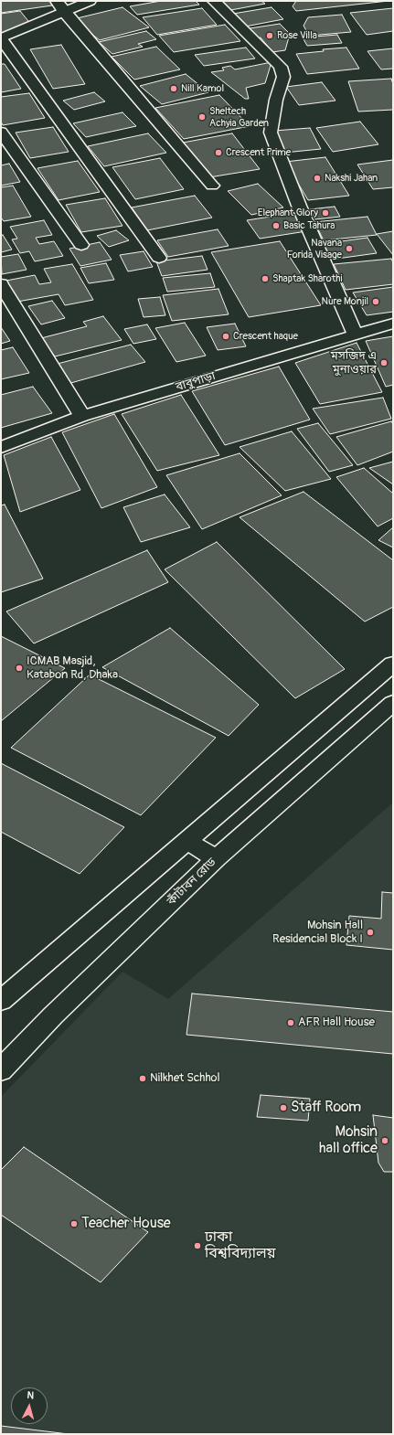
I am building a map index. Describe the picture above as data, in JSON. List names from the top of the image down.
{
  "streets": {
    "street": ["বাবুপাড়া", "কাঁটাবন রোড"]
  },
  "places": [
    "Rose Villa",
    "Nill Kamol",
    "Sheltech Achyia Garden",
    "Crescent Prime",
    "Nakshi Jahan",
    "Elephant Glory",
    "Basic Tahura",
    "Navana Forida Visage",
    "Shaptak Sharothi",
    "Nure Monjil",
    "Crescent haque",
    "মসজিদ এ মুনাওয়ার",
    "ICMAB Masjid, Katabon Rd, Dhaka",
    "Mohsin Hall Residencial Block I",
    "AFR Hall House",
    "Nilkhet Schhol",
    "Staff Room",
    "Mohsin hall office",
    "Teacher House",
    "ঢাকা বিশ্ববিদ্যালয়"
  ],
  "north": "top"
}
